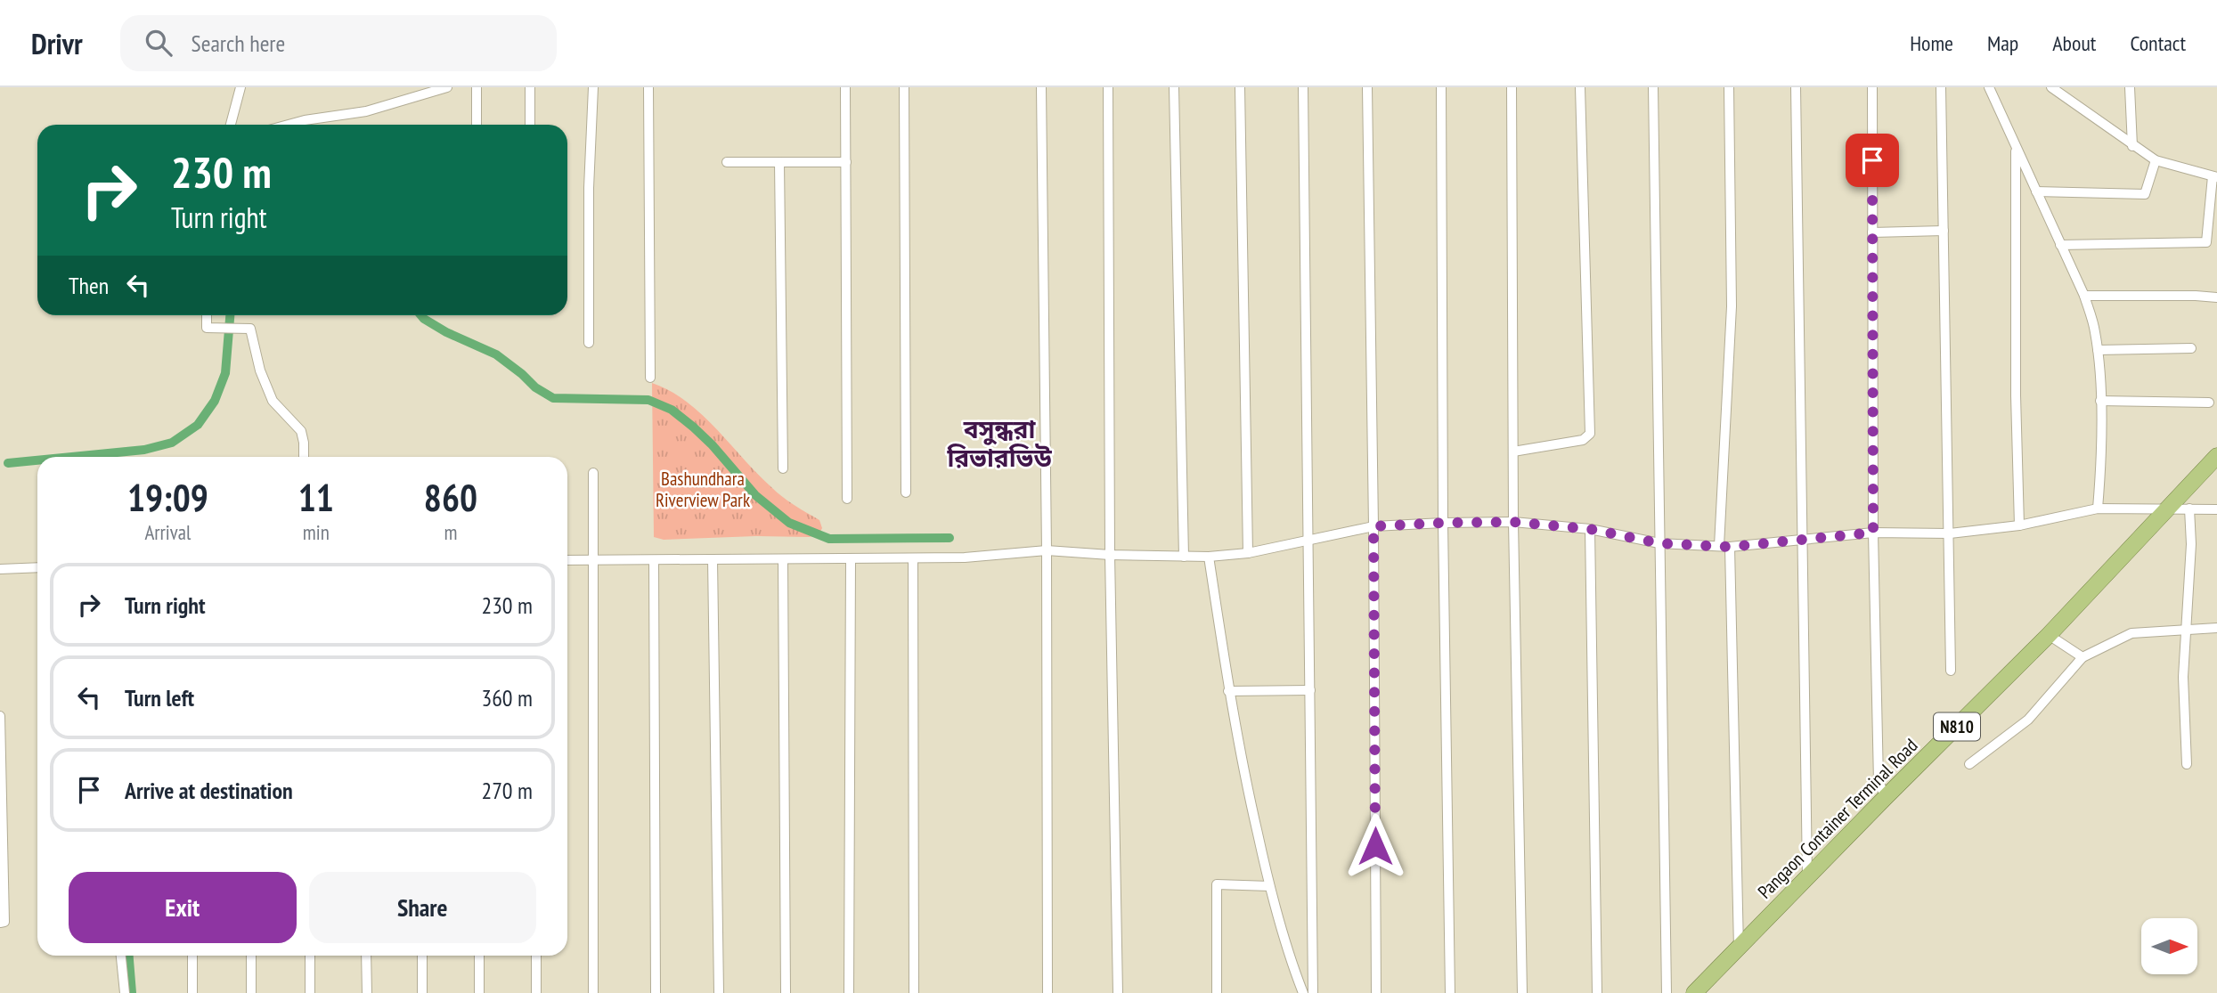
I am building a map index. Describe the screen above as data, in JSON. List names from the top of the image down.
{
  "streets": {
    "highway": ["N810", "Pangaon Container Terminal Road"]
  },
  "districts": ["বসুন্ধরা রিভারভিউ"],
  "parks": ["Bashundhara Riverview Park"],
  "north": "right",
  "page": {
    "header": "Drivr",
    "search": "Search here",
    "nav": [
      "Home",
      "Map",
      "About",
      "Contact"
    ],
    "turn": ["230 m", "Turn right"],
    "then": "Then",
    "eta": [
      "19:09",
      "Arrival",
      "11",
      "min",
      "860",
      "m"
    ],
    "list": [
      {
        "name": "Turn right",
        "value": "230 m"
      },
      {
        "name": "Turn left",
        "value": "360 m"
      },
      {
        "name": "Arrive at destination",
        "value": "270 m"
      }
    ],
    "buttons": ["Exit", "Share"]
  }
}
